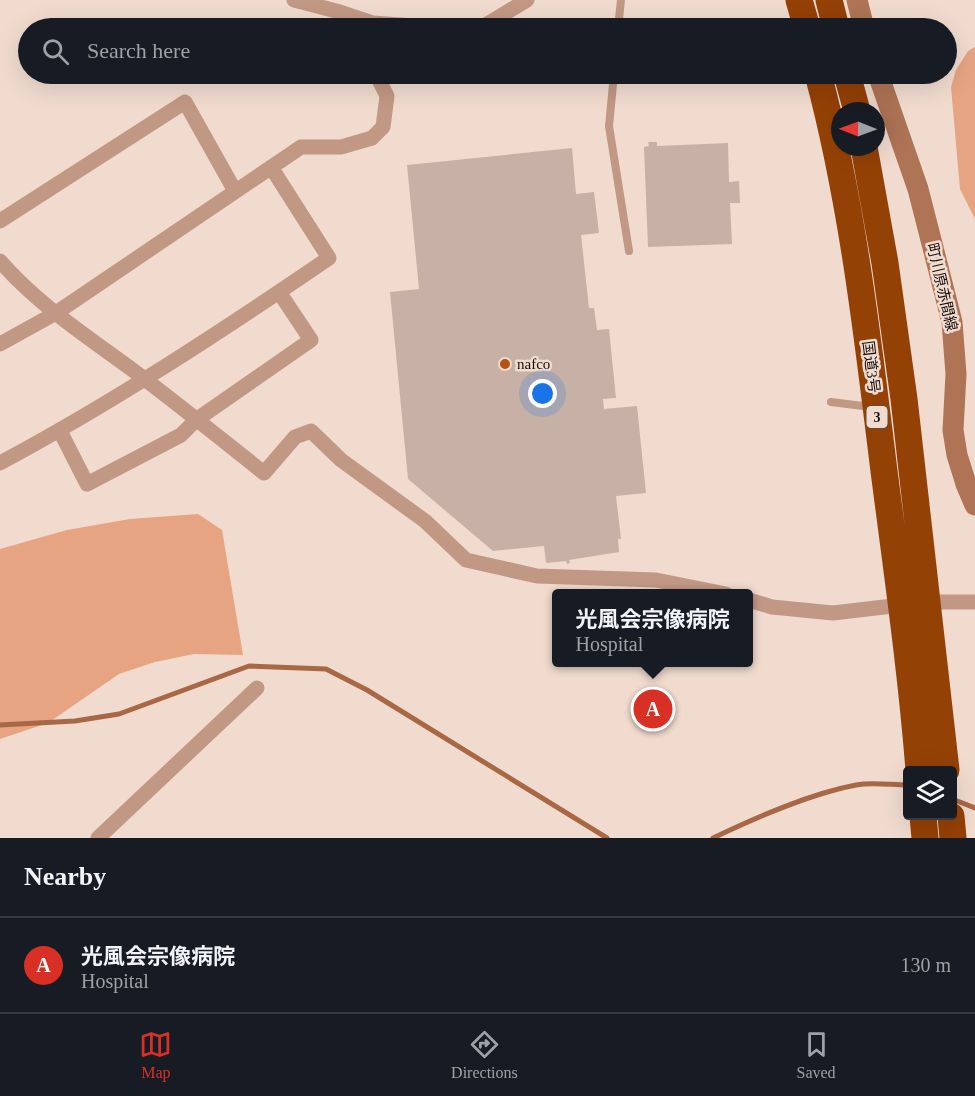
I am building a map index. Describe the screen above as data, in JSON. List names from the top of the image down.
{
  "streets": {
    "highway": ["国道3号", "3"],
    "main road": ["町川原赤間線"]
  },
  "places": ["nafco"],
  "north": "left",
  "page": {
    "search": "Search here",
    "popup": ["光風会宗像病院", "Hospital"],
    "pins": "A",
    "heading": "Nearby",
    "list": [
      {
        "mark": "A",
        "name": "光風会宗像病院",
        "note": "Hospital",
        "value": "130 m"
      }
    ],
    "nav": ["Map", "Directions", "Saved"]
  }
}
